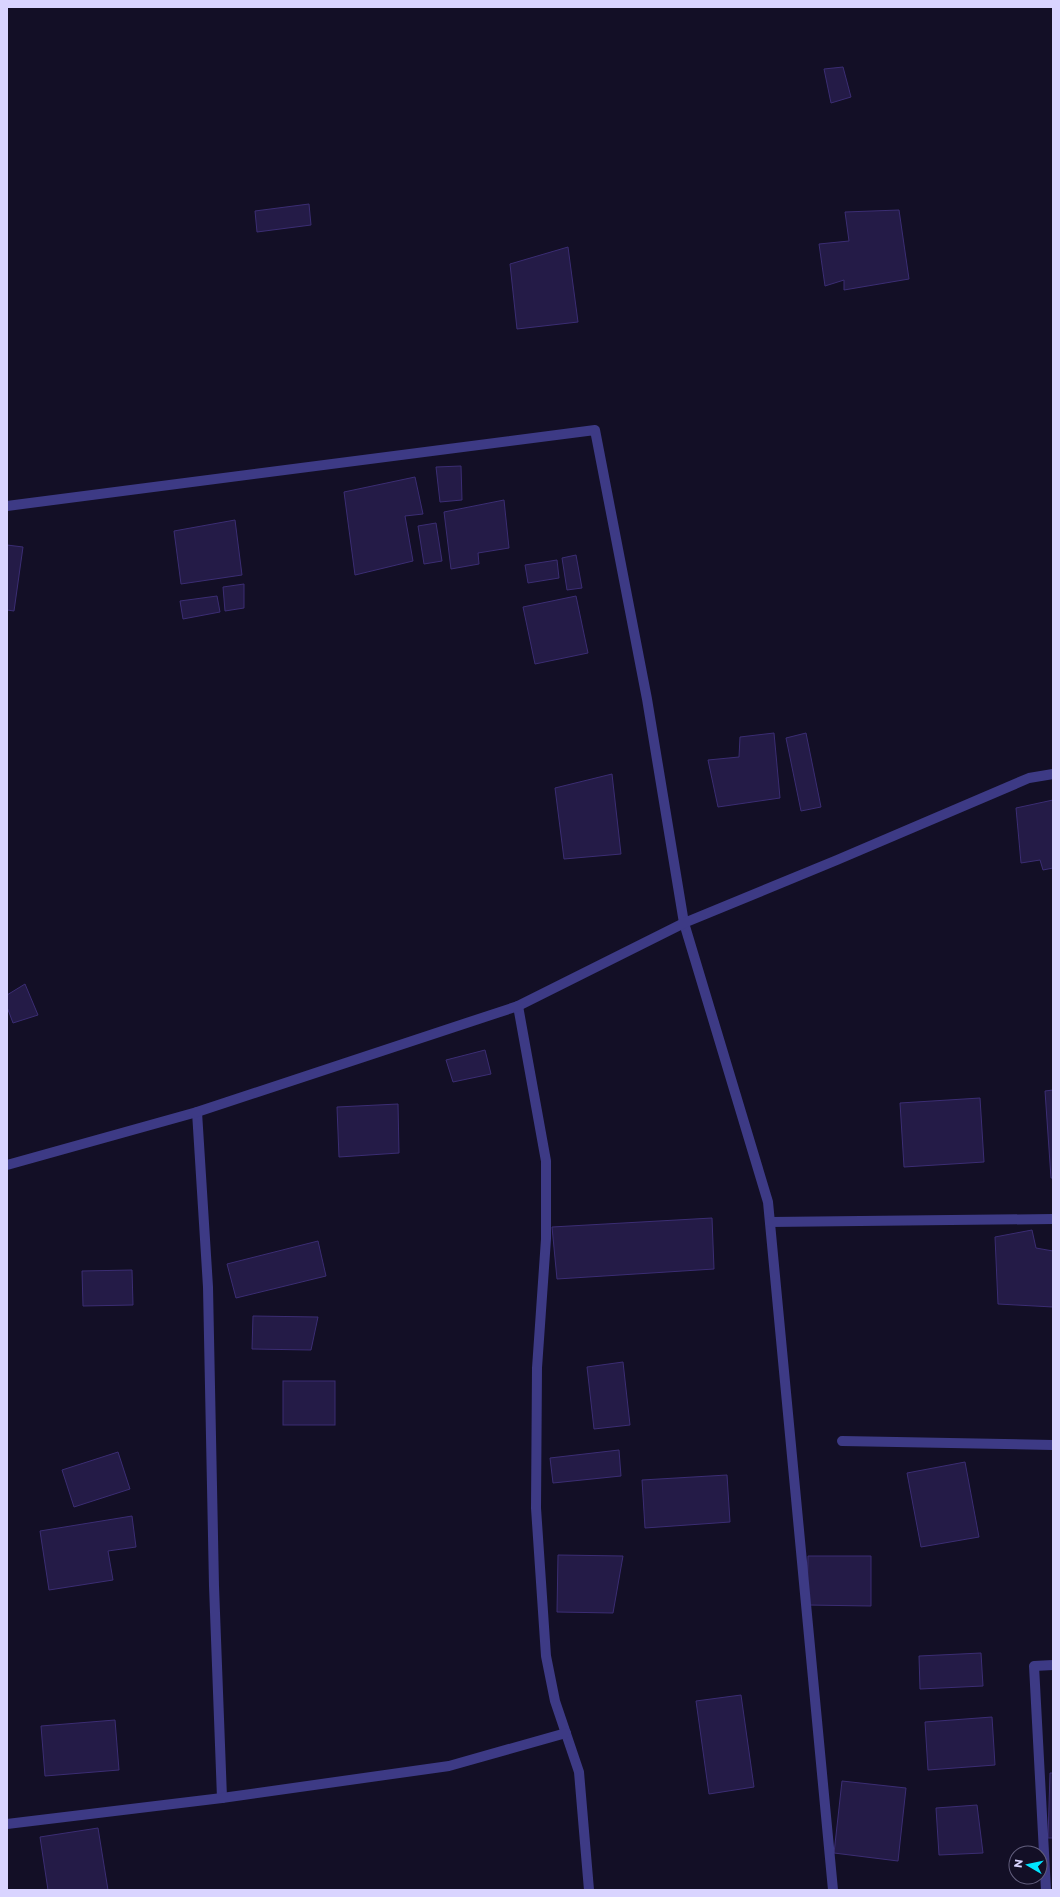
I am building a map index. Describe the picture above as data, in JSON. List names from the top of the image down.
{
  "north": "left"
}
